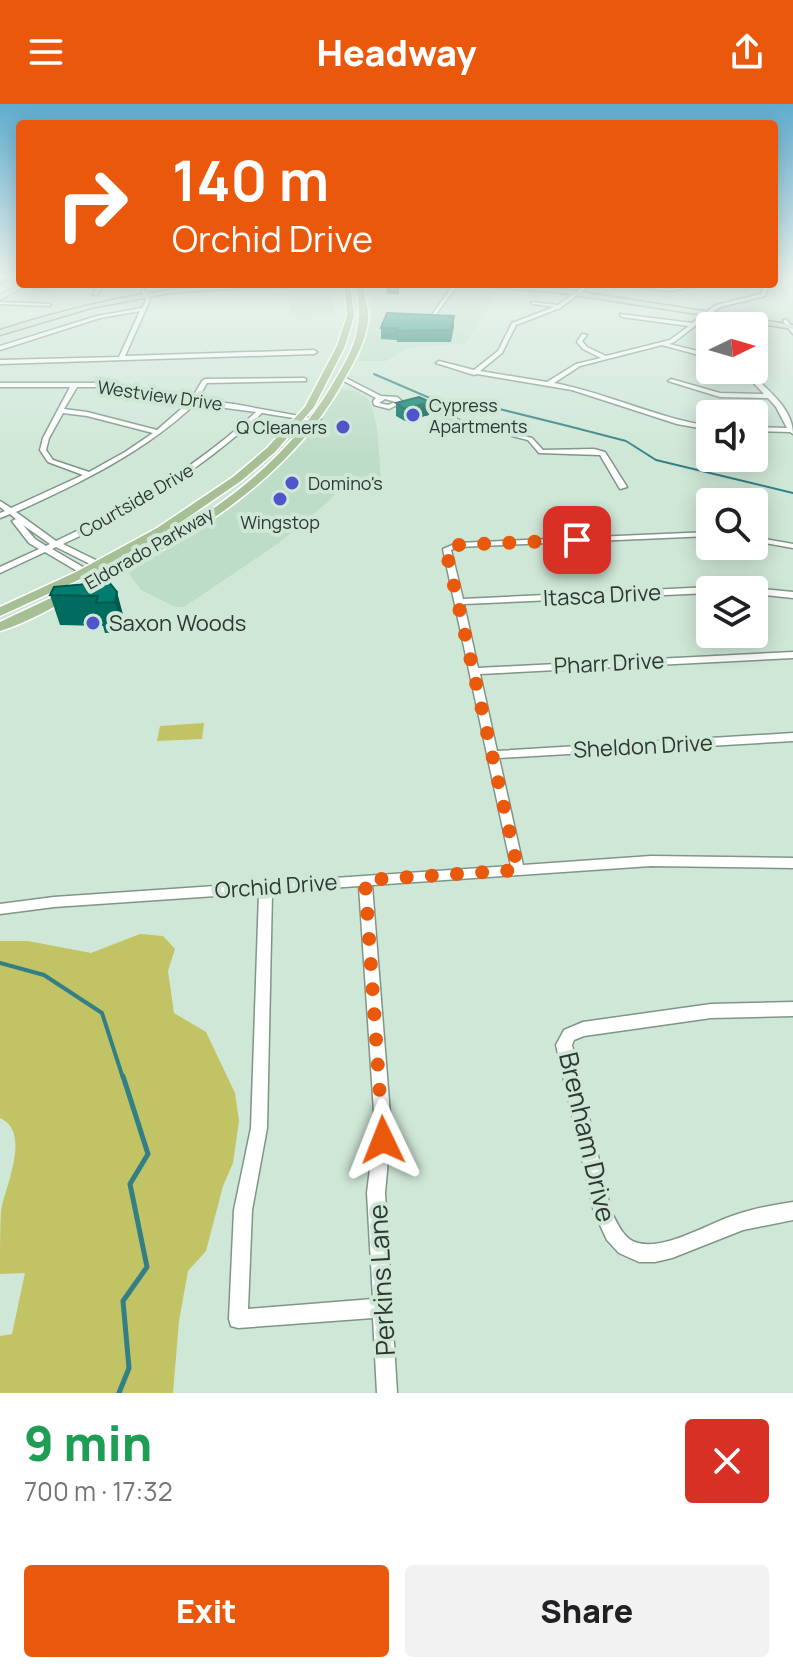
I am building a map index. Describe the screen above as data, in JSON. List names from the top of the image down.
{
  "streets": {
    "main road": ["Eldorado Parkway"],
    "street": [
      "Westview Drive",
      "Courtside Drive",
      "Itasca Drive",
      "Pharr Drive",
      "Sheldon Drive",
      "Orchid Drive",
      "Brenham Drive",
      "Perkins Lane"
    ]
  },
  "crossings": [
    ["Westview Drive", "Courtside Drive"],
    ["Westview Drive", "Eldorado Parkway"],
    ["Orchid Drive", "Perkins Lane"]
  ],
  "places": [
    "Cypress Apartments",
    "Q Cleaners",
    "Domino's",
    "Wingstop",
    "Saxon Woods"
  ],
  "north": "right",
  "page": {
    "header": "Headway",
    "turn": ["140 m", "Orchid Drive"],
    "heading": ["9 min", "700 m · 17:32"],
    "buttons": ["Exit", "Share"]
  }
}
